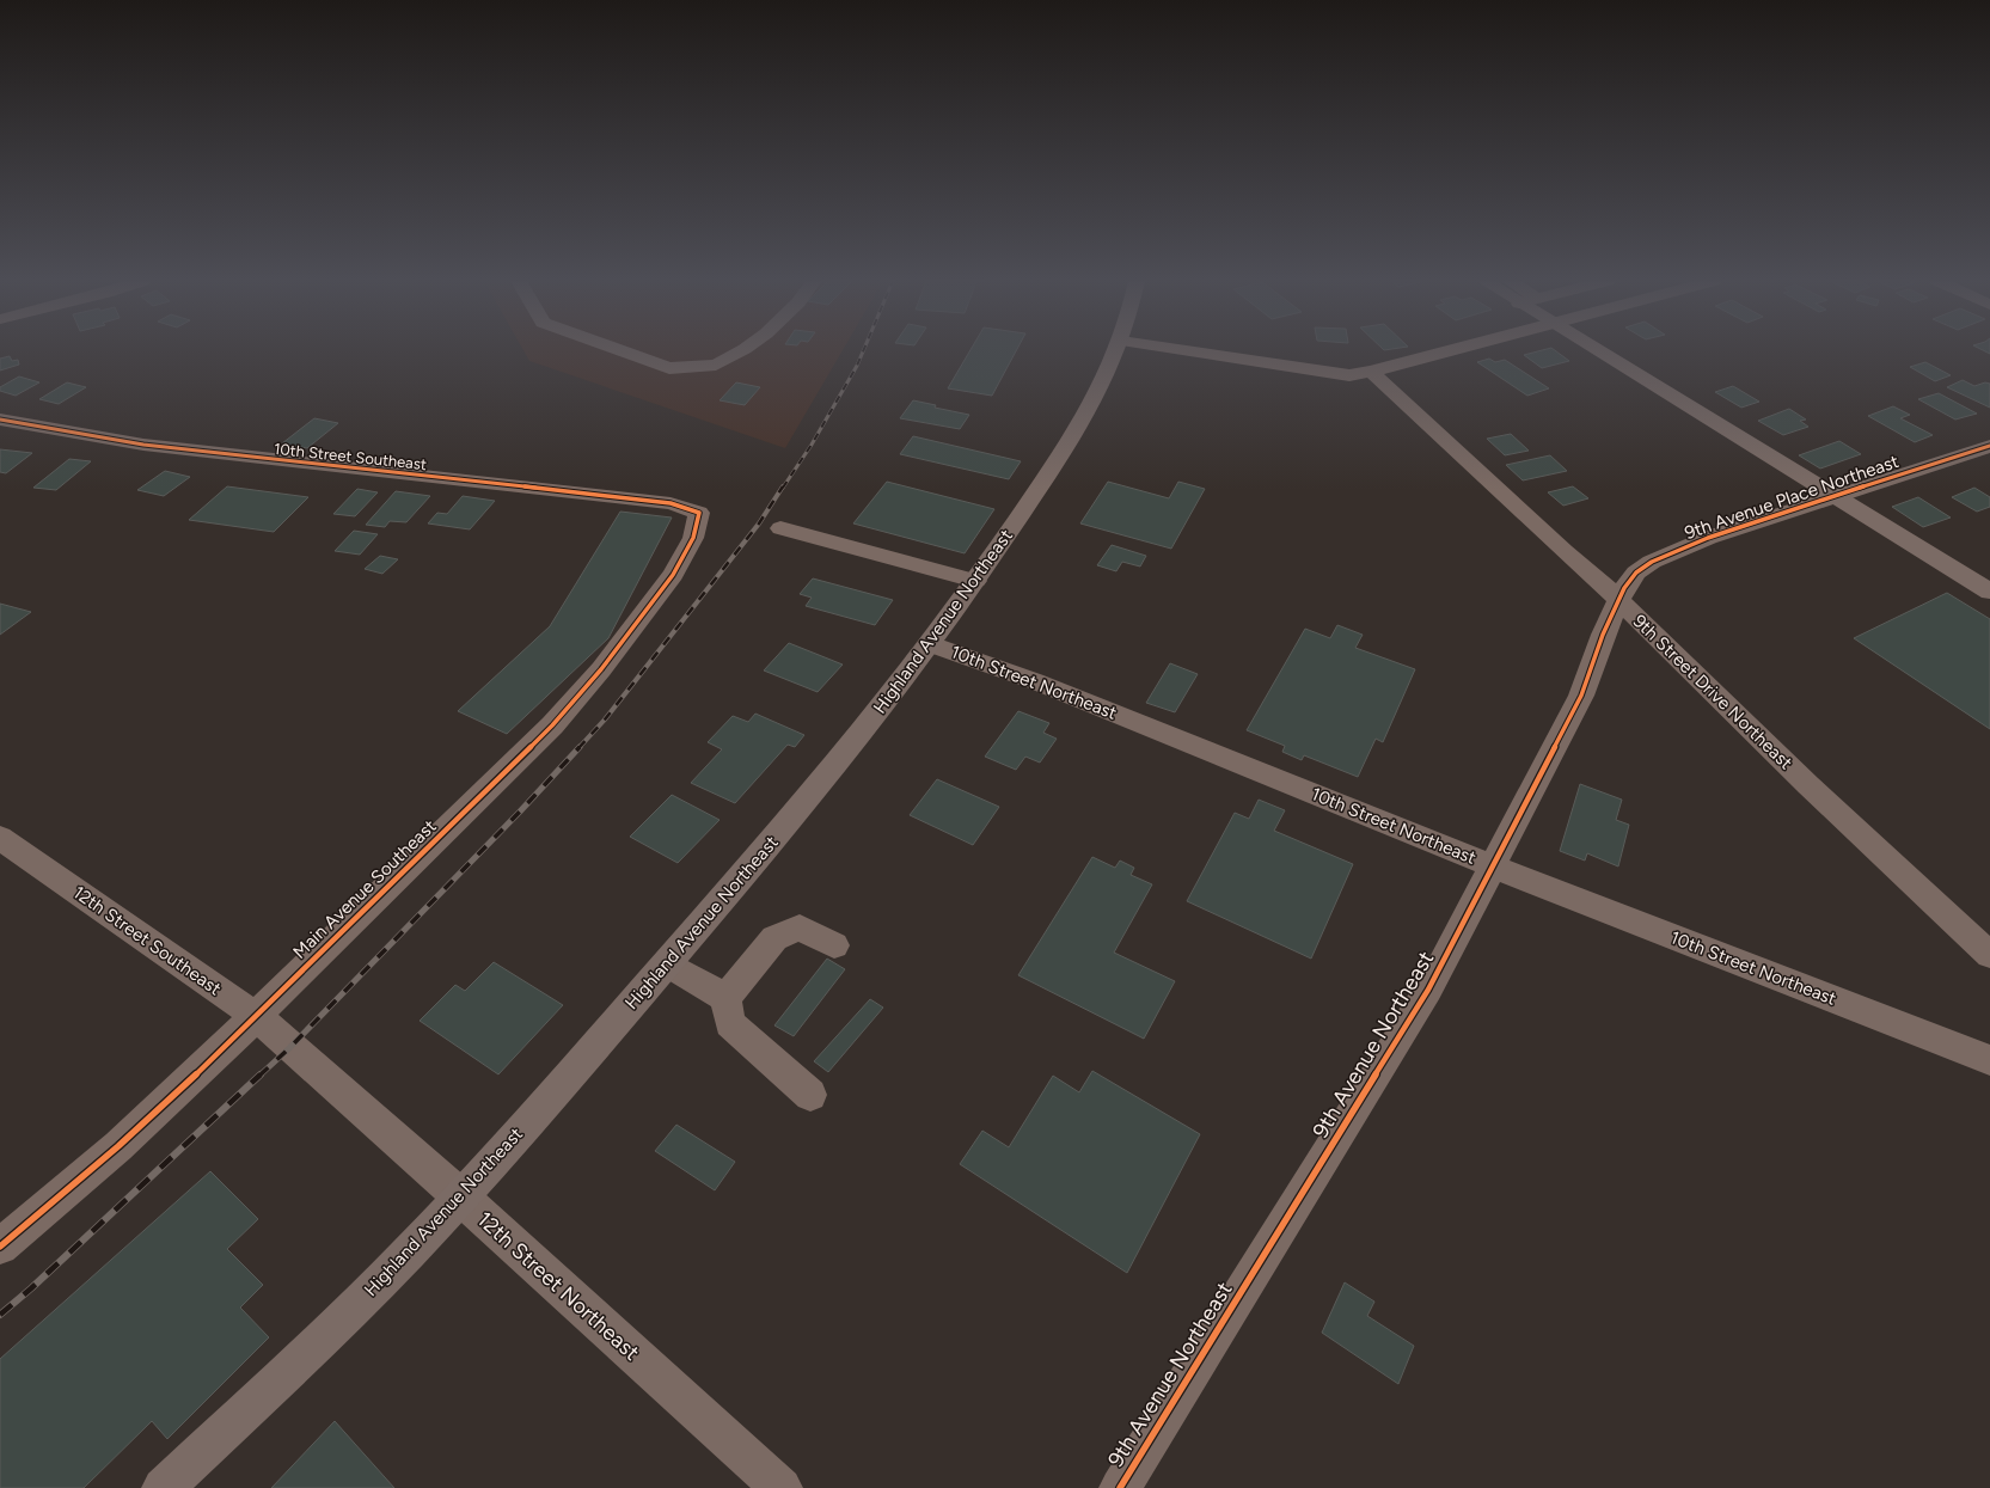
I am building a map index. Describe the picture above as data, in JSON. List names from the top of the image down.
{
  "streets": {
    "main road": ["Highland Avenue Northeast"],
    "street": [
      "10th Street Southeast",
      "9th Avenue Place Northeast",
      "10th Street Northeast",
      "9th Street Drive Northeast",
      "Main Avenue Southeast",
      "12th Street Southeast",
      "9th Avenue Northeast",
      "12th Street Northeast"
    ]
  },
  "crossings": [
    ["10th Street Southeast", "Main Avenue Southeast"],
    ["9th Avenue Place Northeast", "9th Street Drive Northeast"],
    ["9th Avenue Place Northeast", "9th Avenue Northeast"],
    ["Highland Avenue Northeast", "10th Street Northeast"],
    ["Highland Avenue Northeast", "12th Street Northeast"],
    ["10th Street Northeast", "9th Avenue Northeast"],
    ["9th Street Drive Northeast", "9th Avenue Northeast"],
    ["Main Avenue Southeast", "12th Street Southeast"],
    ["12th Street Southeast", "12th Street Northeast"]
  ]
}
